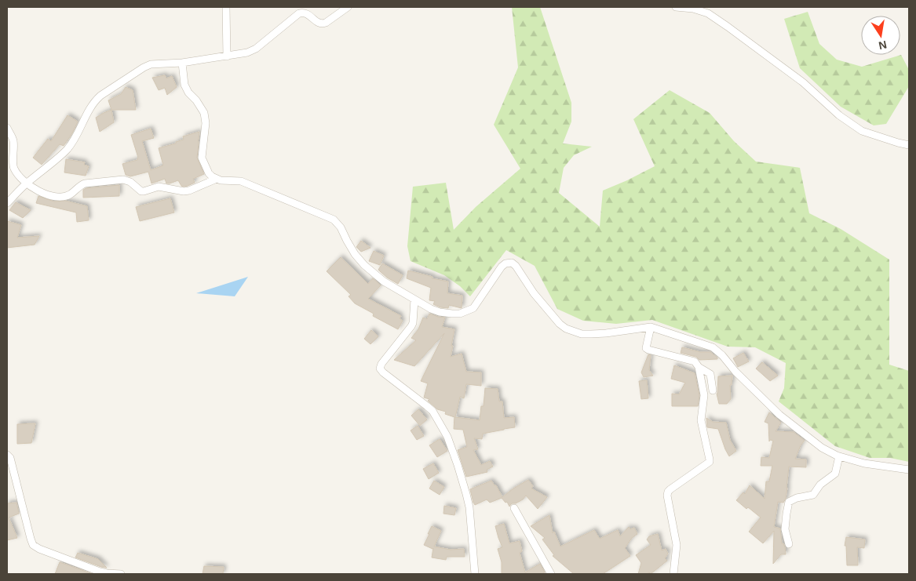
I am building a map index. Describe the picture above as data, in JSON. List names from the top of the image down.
{
  "north": "bottom"
}
